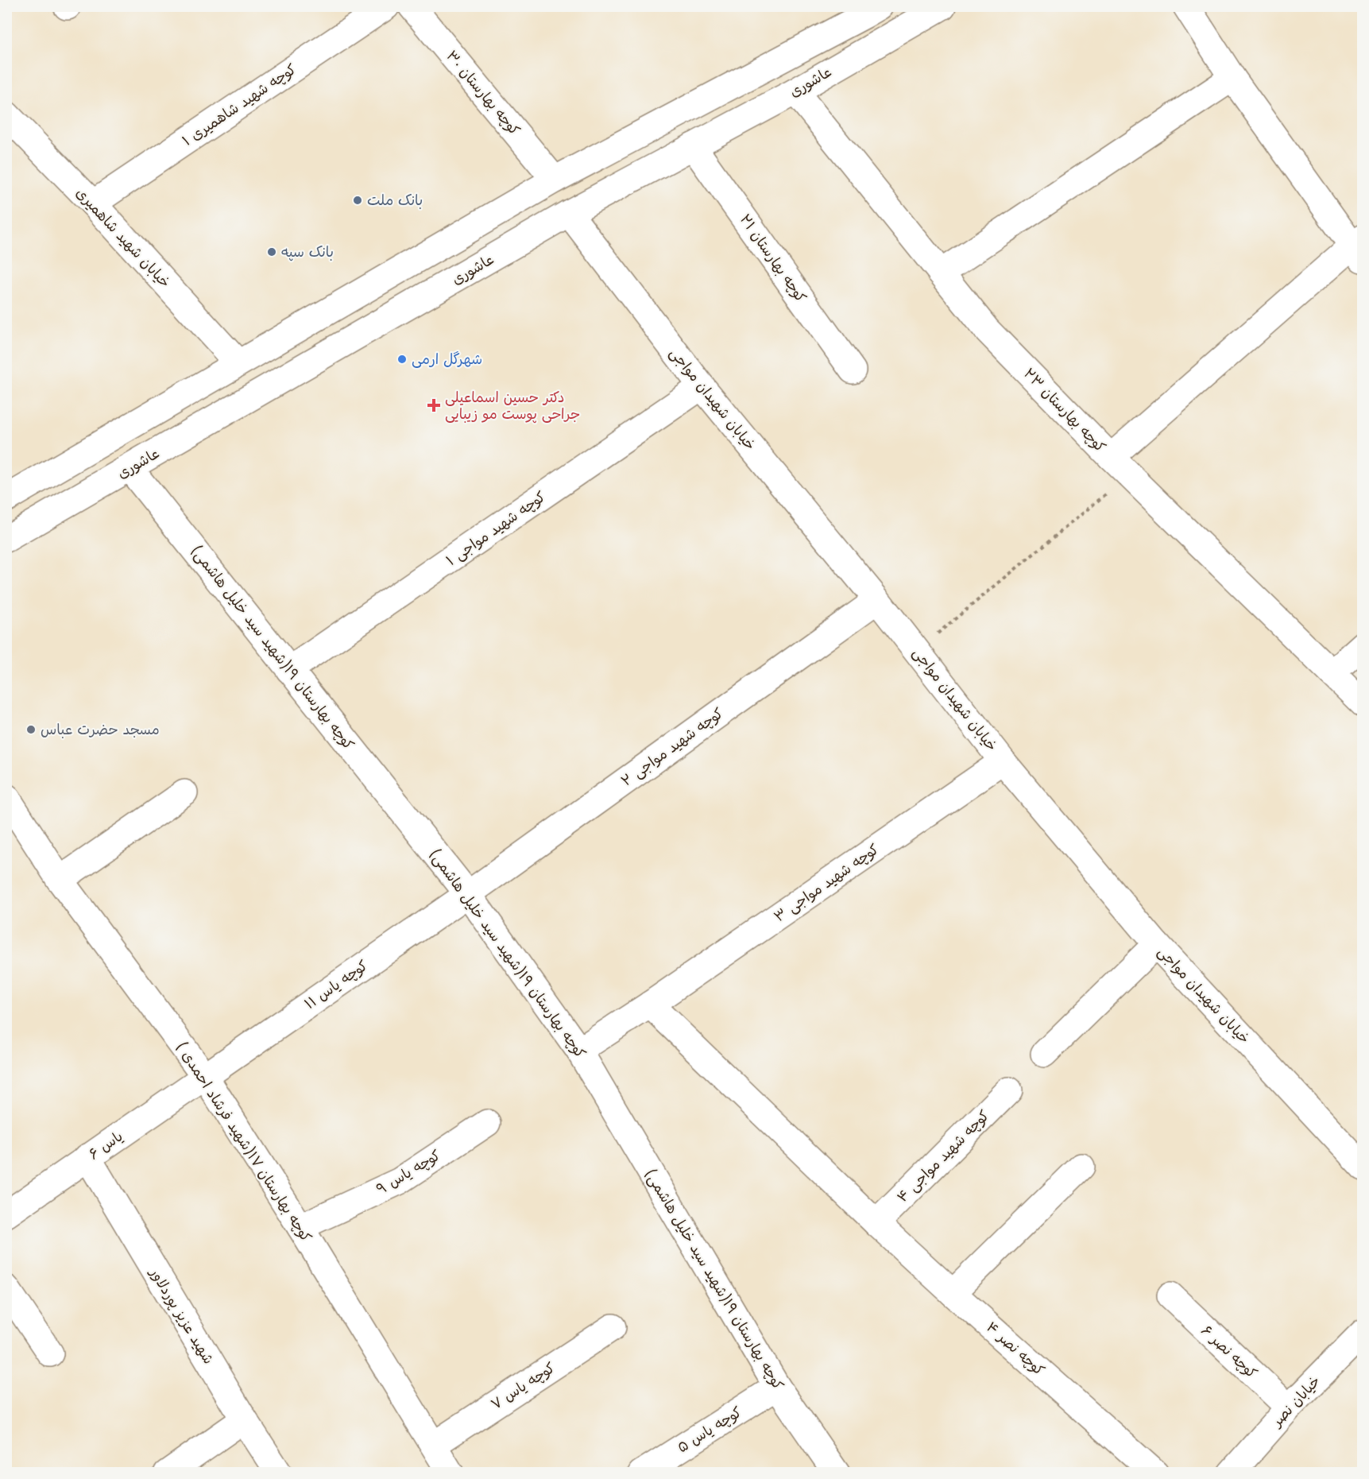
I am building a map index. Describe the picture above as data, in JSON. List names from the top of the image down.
{
  "streets": {
    "street": [
      "عاشوری",
      "کوچه بهارستان ۳۰",
      "کوچه شهید شاهمیری ۱",
      "خیابان شهید شاهمیری",
      "کوچه بهارستان ۲۱",
      "خیابان شهیدان مواجی",
      "کوچه بهارستان ۲۳",
      "کوچه شهید مواجی ۱",
      "کوچه بهارستان ۱۹(شهید سید خلیل هاشمی)",
      "کوچه شهید مواجی ۲",
      "کوچه شهید مواجی ۳",
      "کوچه یاس ۱۱",
      "کوچه بهارستان ۱۷(شهید فرشاد احمدی )",
      "یاس ۶",
      "کوچه شهید مواجی ۴",
      "کوچه یاس ۹",
      "شهید عزیز پوردلاور",
      "کوچه نصر ۴",
      "کوچه نصر ۶",
      "کوچه یاس ۷",
      "خیابان نصر",
      "کوچه یاس ۵"
    ]
  },
  "crossings": [
    ["عاشوری", "کوچه بهارستان ۲۱"],
    ["عاشوری", "خیابان شهیدان مواجی"],
    ["عاشوری", "کوچه بهارستان ۲۳"],
    ["عاشوری", "کوچه بهارستان ۱۹(شهید سید خلیل هاشمی)"],
    ["کوچه شهید شاهمیری ۱", "خیابان شهید شاهمیری"],
    ["خیابان شهیدان مواجی", "کوچه شهید مواجی ۱"],
    ["خیابان شهیدان مواجی", "کوچه شهید مواجی ۲"],
    ["خیابان شهیدان مواجی", "کوچه شهید مواجی ۳"],
    ["کوچه شهید مواجی ۱", "کوچه بهارستان ۱۹(شهید سید خلیل هاشمی)"],
    ["کوچه بهارستان ۱۹(شهید سید خلیل هاشمی)", "کوچه شهید مواجی ۲"],
    ["کوچه بهارستان ۱۹(شهید سید خلیل هاشمی)", "کوچه شهید مواجی ۳"],
    ["کوچه بهارستان ۱۹(شهید سید خلیل هاشمی)", "کوچه یاس ۱۱"],
    ["کوچه بهارستان ۱۹(شهید سید خلیل هاشمی)", "کوچه یاس ۵"],
    ["کوچه شهید مواجی ۲", "کوچه یاس ۱۱"],
    ["کوچه شهید مواجی ۳", "کوچه نصر ۴"],
    ["کوچه یاس ۱۱", "کوچه بهارستان ۱۷(شهید فرشاد احمدی )"],
    ["کوچه یاس ۱۱", "یاس ۶"],
    ["کوچه بهارستان ۱۷(شهید فرشاد احمدی )", "یاس ۶"],
    ["کوچه بهارستان ۱۷(شهید فرشاد احمدی )", "کوچه یاس ۹"],
    ["کوچه بهارستان ۱۷(شهید فرشاد احمدی )", "کوچه یاس ۷"],
    ["یاس ۶", "شهید عزیز پوردلاور"],
    ["کوچه شهید مواجی ۴", "کوچه نصر ۴"],
    ["کوچه نصر ۶", "خیابان نصر"]
  ],
  "places": {
    "other": [
      "بانک ملت",
      "بانک سپه",
      "شهرگل ارمی",
      "مسجد حضرت عباس"
    ],
    "health": ["دکتر حسین اسماعیلی جراحی پوست مو زیبایی"]
  }
}
